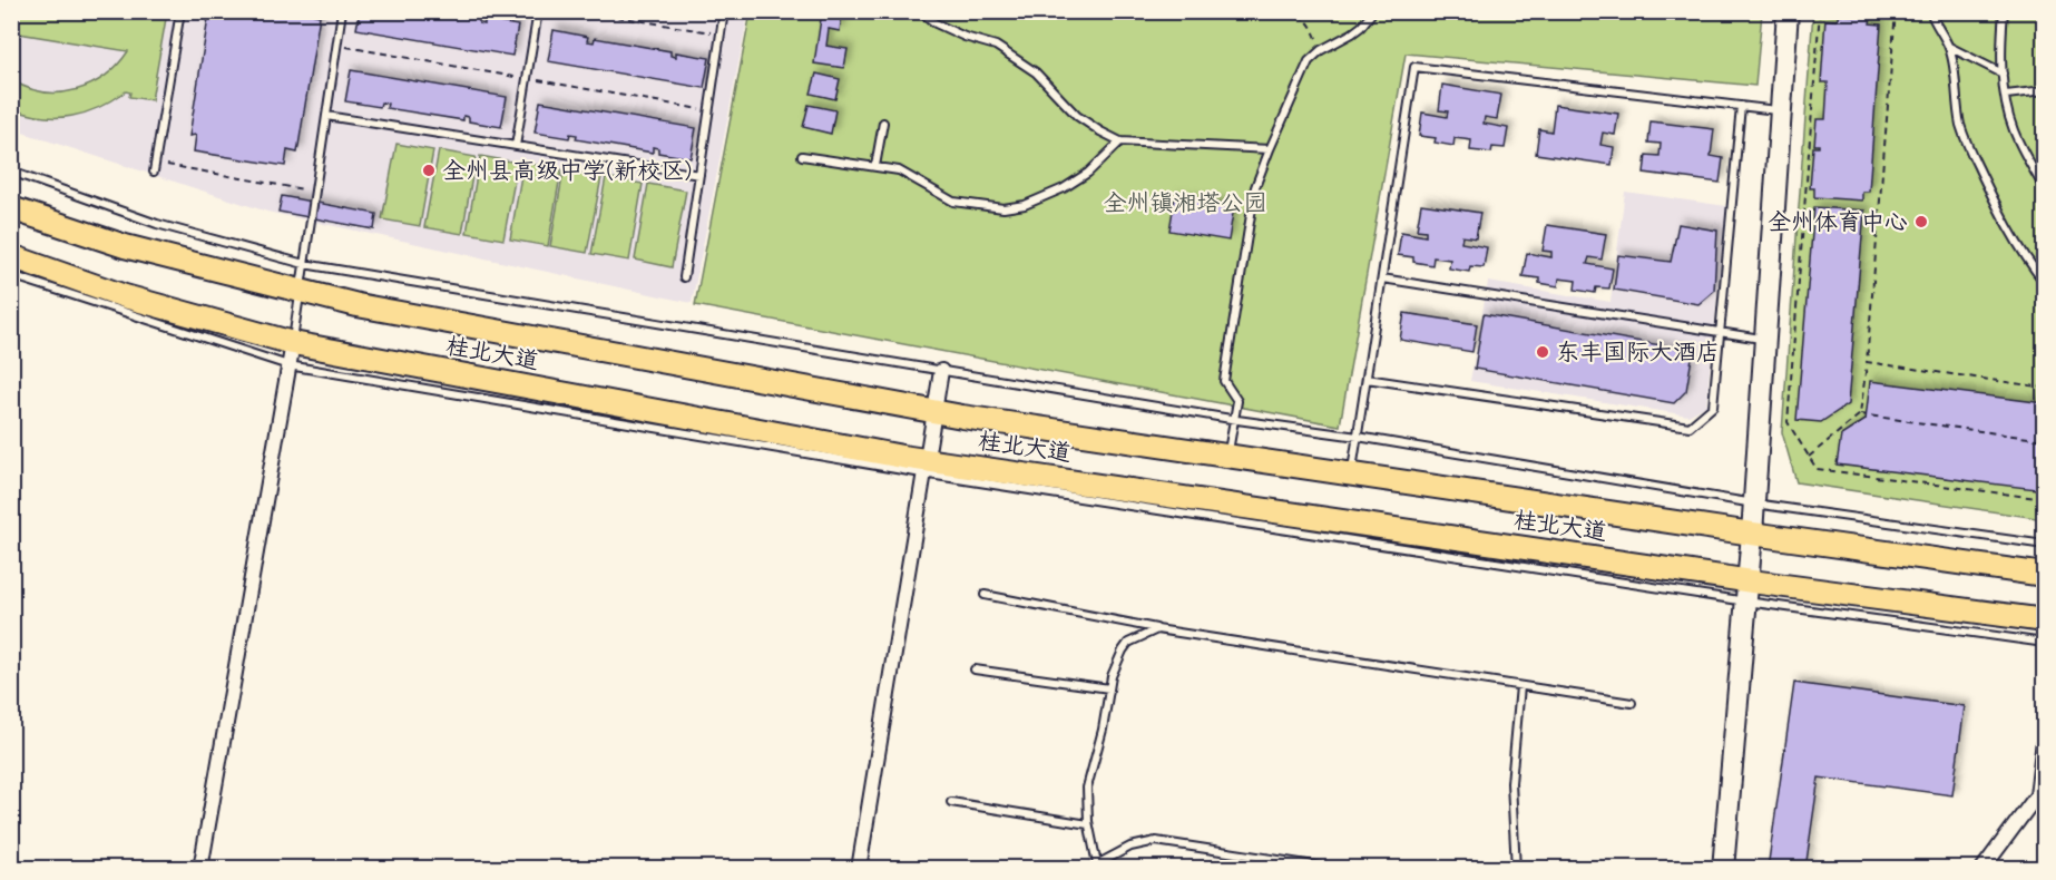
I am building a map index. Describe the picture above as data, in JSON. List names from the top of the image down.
{
  "streets": {
    "main road": ["桂北大道"]
  },
  "parks": ["全州镇湘塔公园"],
  "places": ["全州县高级中学(新校区)", "全州体育中心", "东丰国际大酒店"]
}
